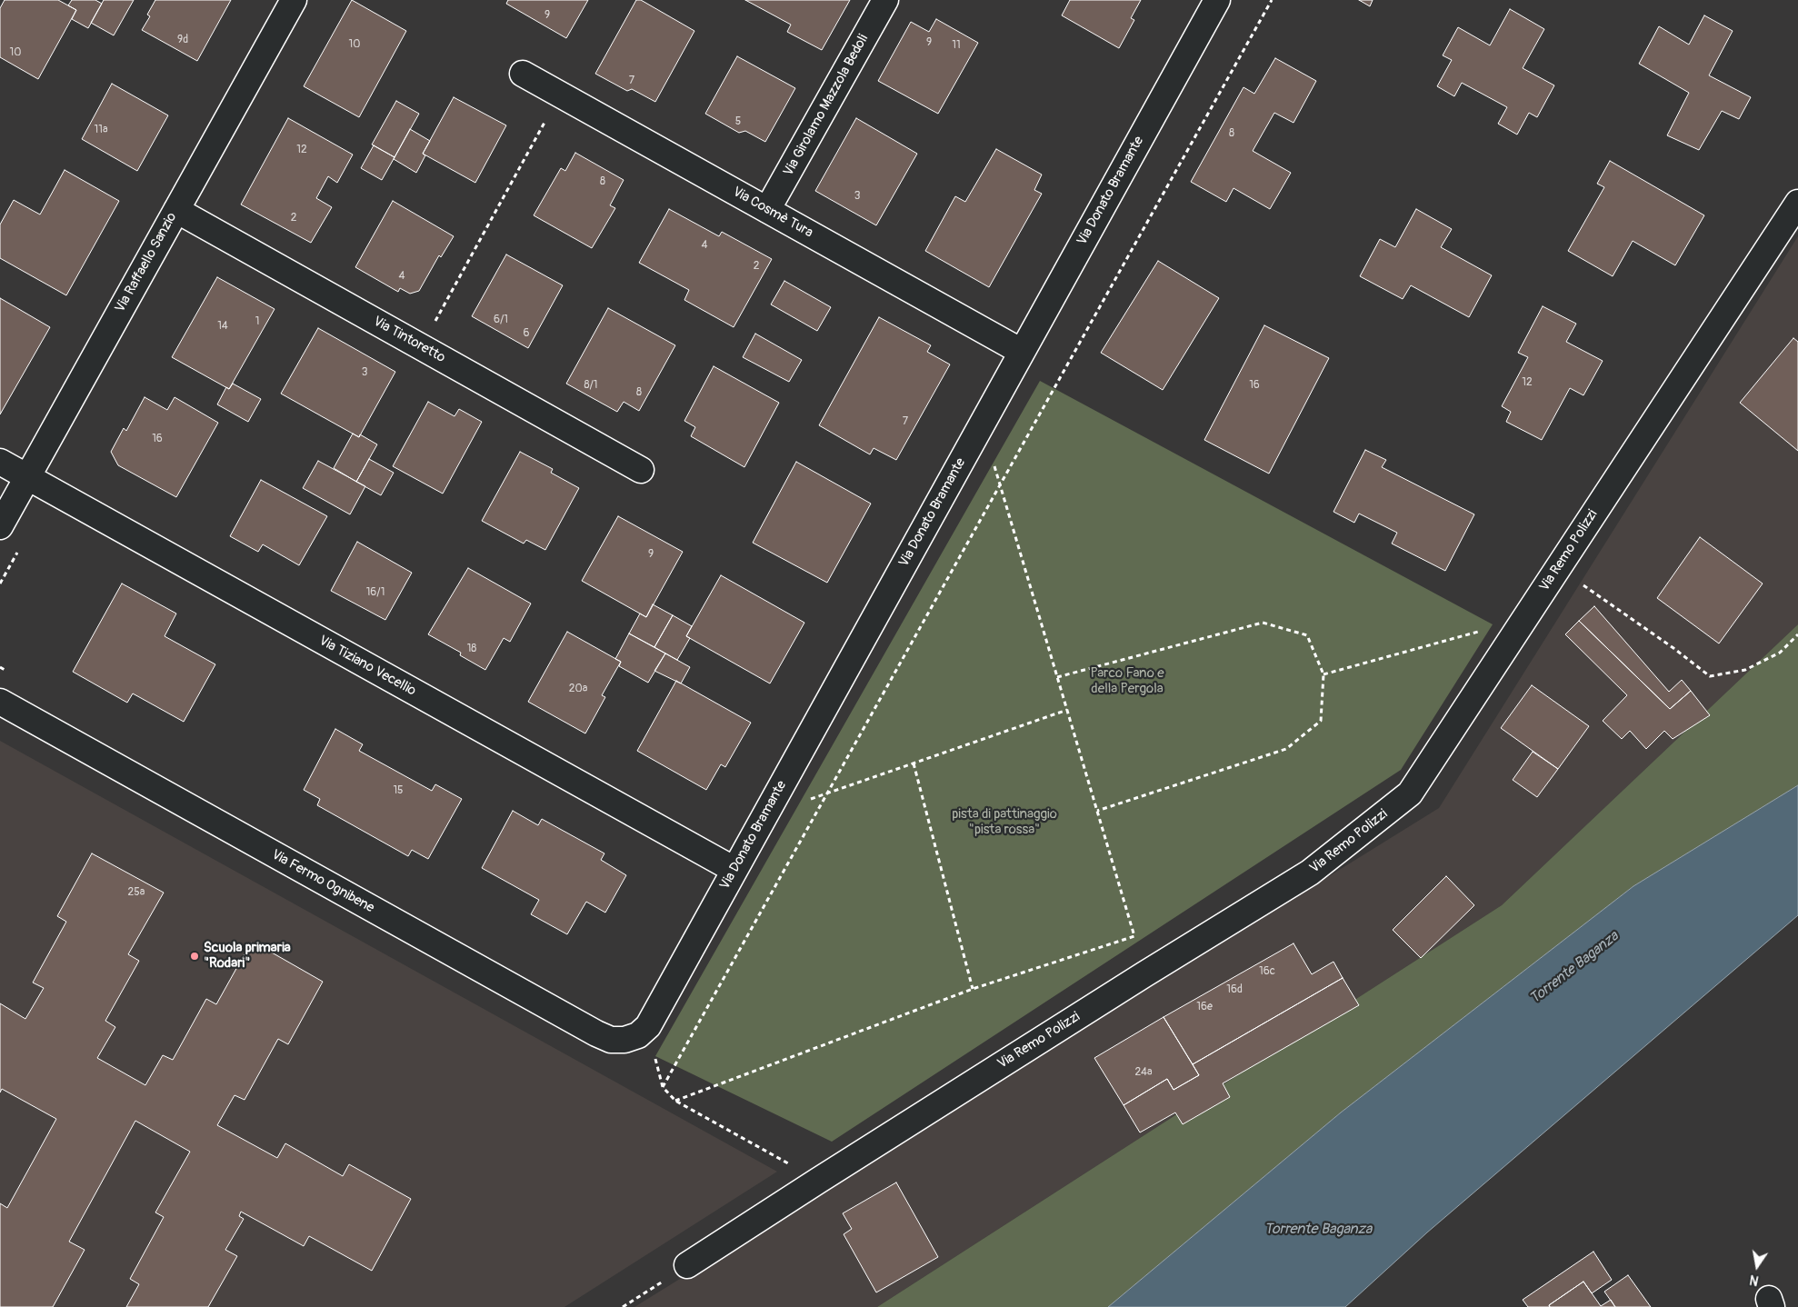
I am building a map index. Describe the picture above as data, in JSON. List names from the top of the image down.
{
  "streets": {
    "street": [
      "Via Girolamo Mazzola Bedoli",
      "Via Donato Bramante",
      "Via Cosmè Tura",
      "Via Raffaello Sanzio",
      "Via Tintoretto",
      "Via Remo Polizzi",
      "Via Tiziano Vecellio",
      "Via Fermo Ognibene"
    ]
  },
  "crossings": [
    ["Via Girolamo Mazzola Bedoli", "Via Cosmè Tura"],
    ["Via Donato Bramante", "Via Cosmè Tura"],
    ["Via Donato Bramante", "Via Tiziano Vecellio"],
    ["Via Donato Bramante", "Via Fermo Ognibene"],
    ["Via Raffaello Sanzio", "Via Tintoretto"],
    ["Via Raffaello Sanzio", "Via Tiziano Vecellio"]
  ],
  "water": ["Torrente Baganza"],
  "parks": ["Parco Fano e della Pergola", "pista di pattinaggio \"pista rossa\""],
  "places": ["Scuola primaria \"Rodari\""],
  "house_numbers": [
    "9",
    "9d",
    "9",
    "10",
    "11",
    "10",
    "7",
    "5",
    "11a",
    "8",
    "12",
    "8",
    "3",
    "2",
    "4",
    "2",
    "4",
    "6/1",
    "1",
    "14",
    "6",
    "3",
    "12",
    "8/1",
    "16",
    "8",
    "7",
    "16",
    "9",
    "16/1",
    "18",
    "20a",
    "15",
    "25a",
    "16c",
    "16d",
    "16e",
    "24a"
  ],
  "north": "bottom"
}
